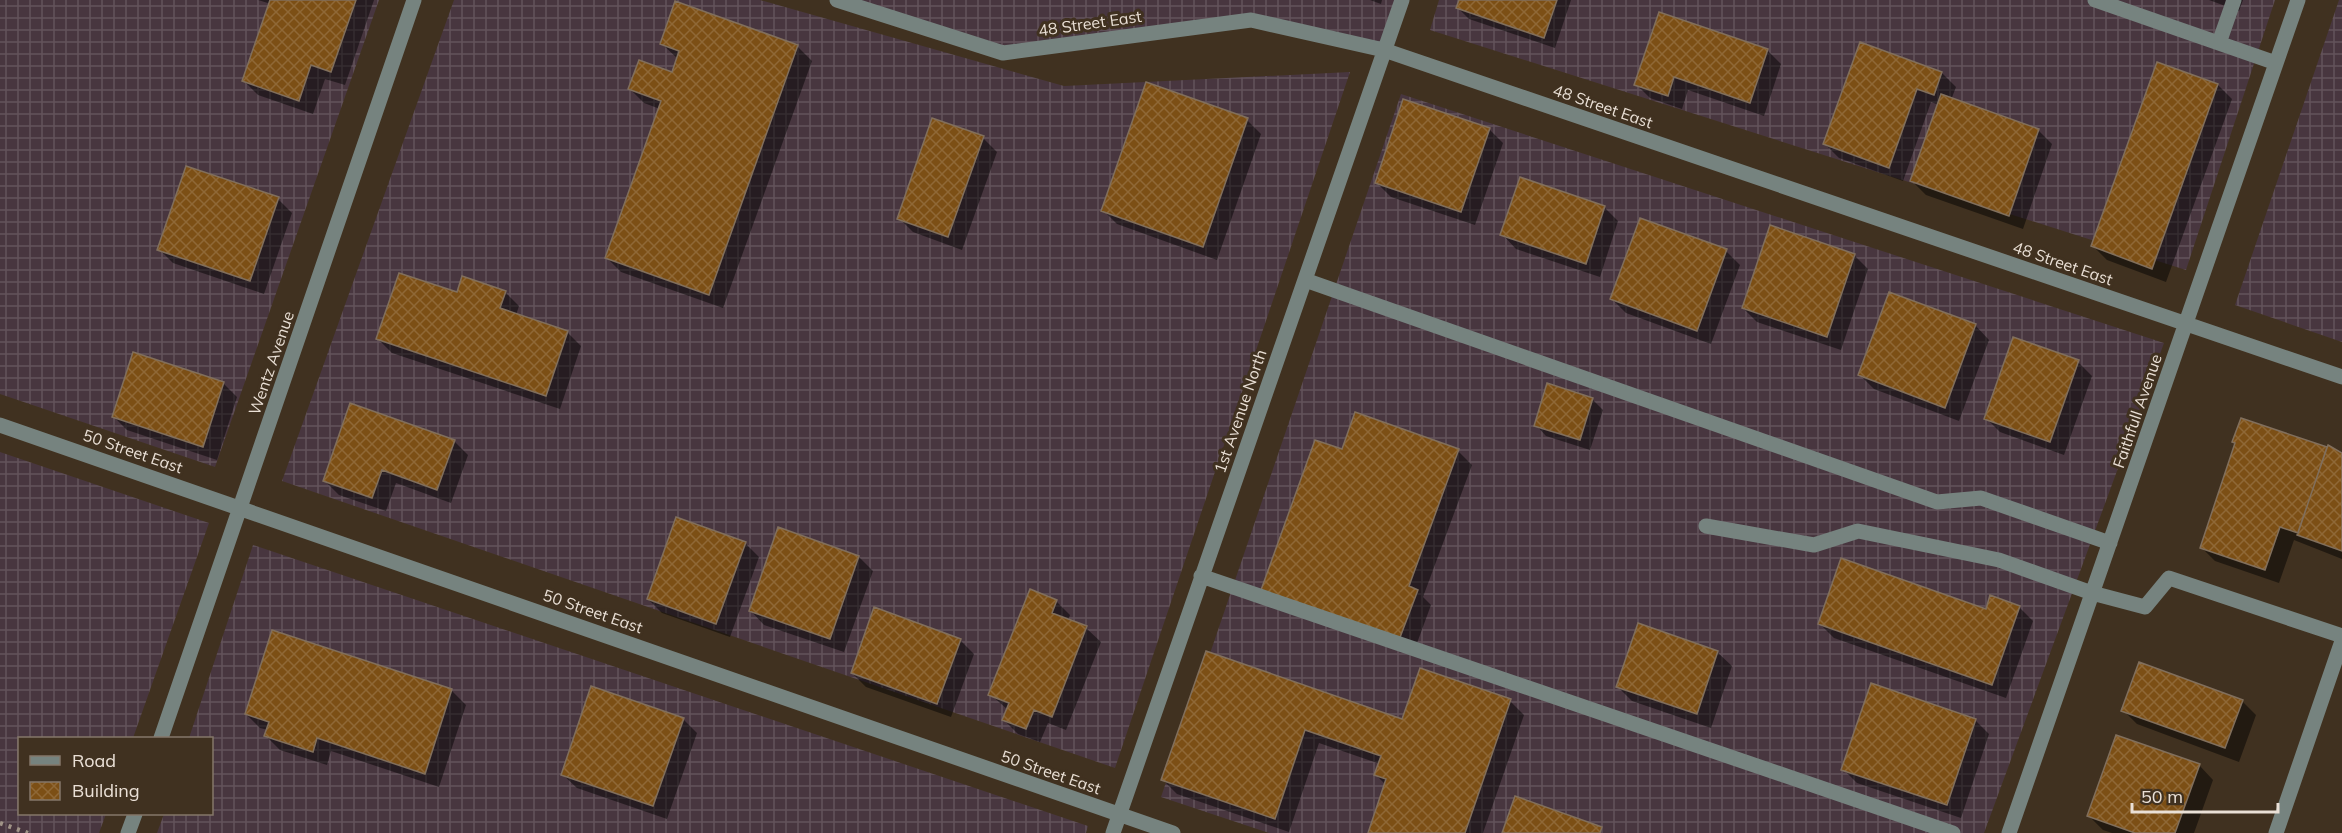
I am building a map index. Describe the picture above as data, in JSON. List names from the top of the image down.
{
  "streets": {
    "street": [
      "48 Street East",
      "Wentz Avenue",
      "1st Avenue North",
      "Faithfull Avenue",
      "50 Street East"
    ]
  },
  "crossings": [
    ["48 Street East", "1st Avenue North"],
    ["48 Street East", "Faithfull Avenue"],
    ["Wentz Avenue", "50 Street East"],
    ["1st Avenue North", "50 Street East"]
  ],
  "legend": ["Road", "Building"],
  "scale_bar": "50 m"
}
